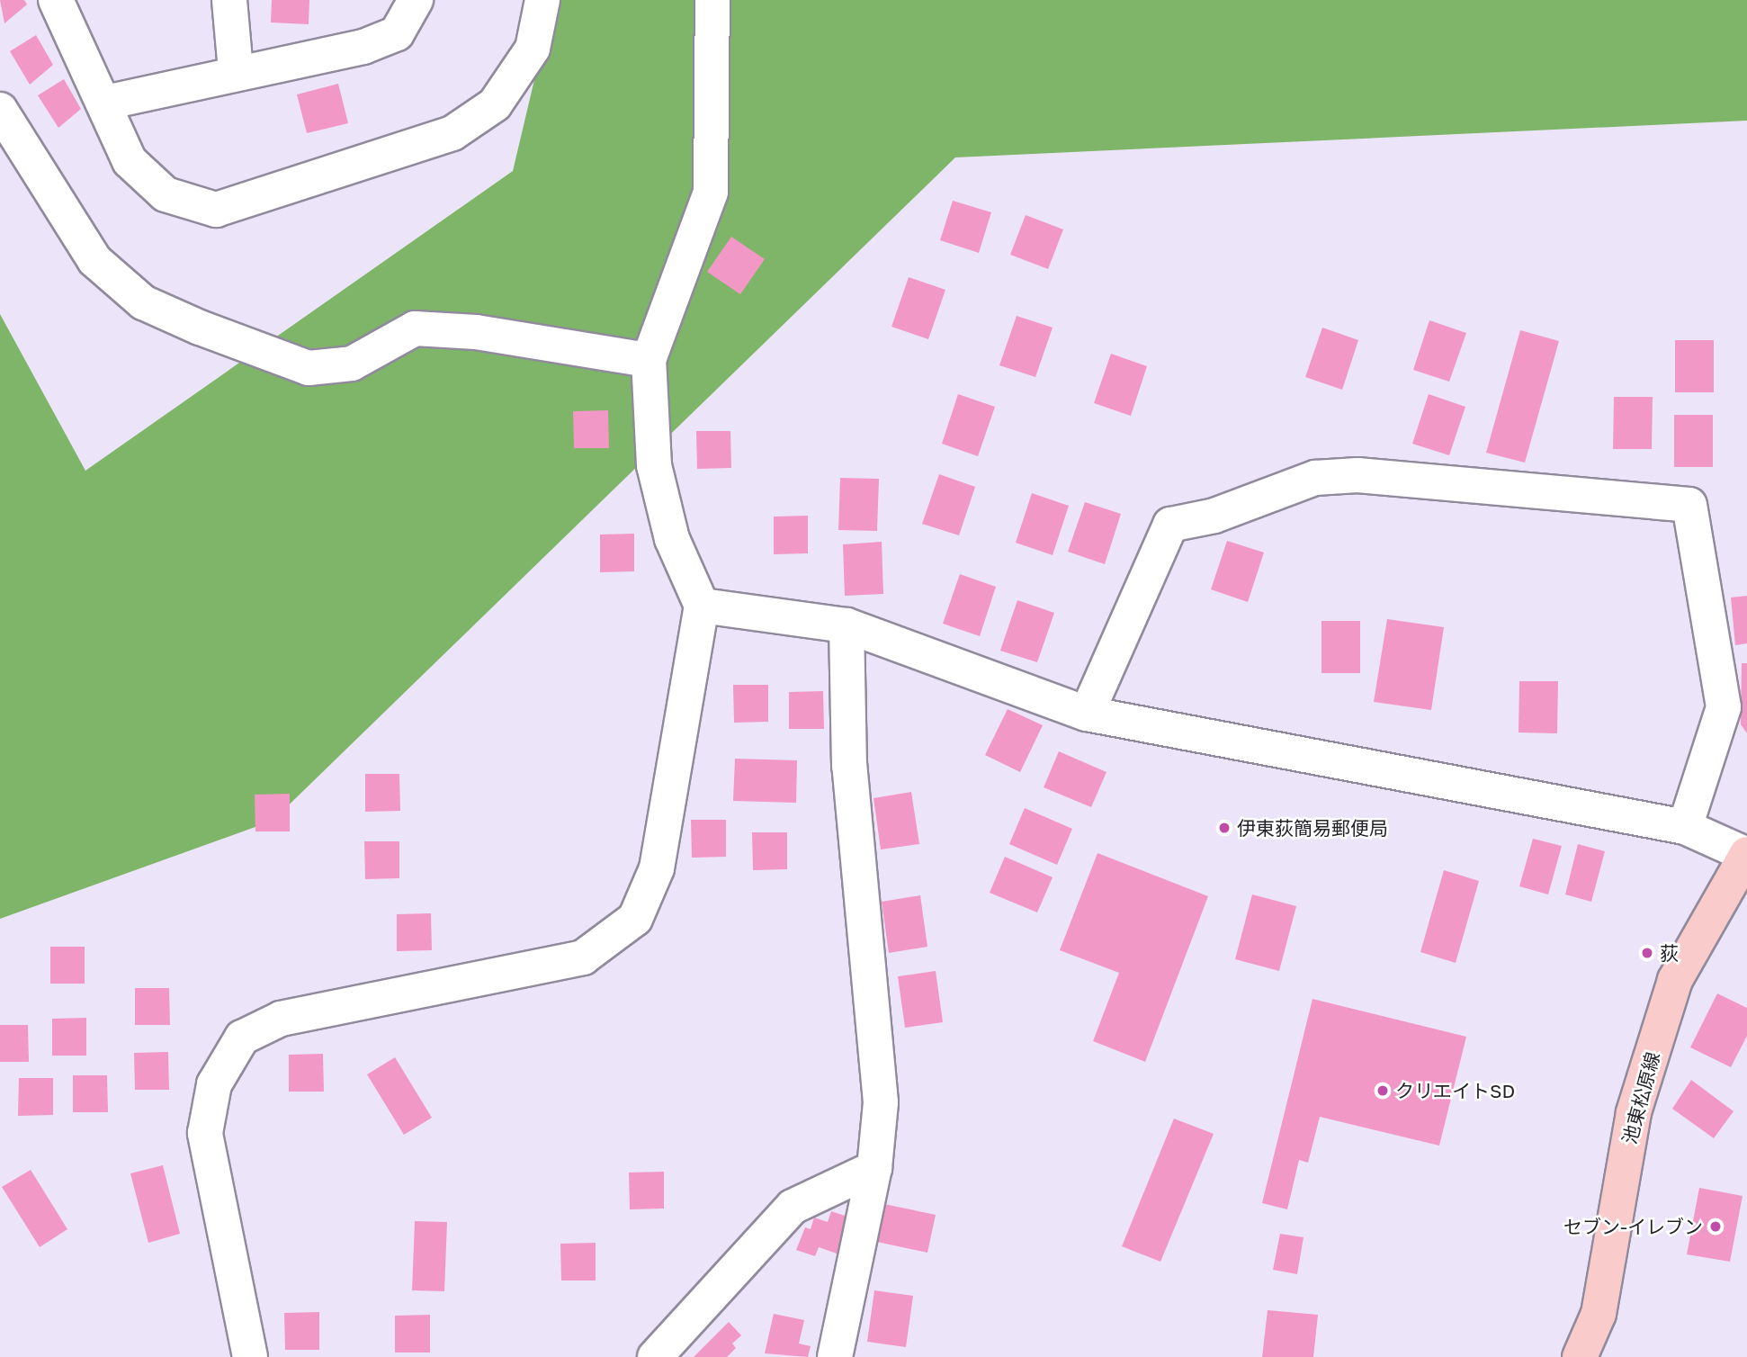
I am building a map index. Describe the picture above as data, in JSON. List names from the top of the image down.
{
  "streets": {
    "main road": ["池東松原線"]
  },
  "places": [
    "伊東荻簡易郵便局",
    "荻",
    "クリエイトSD",
    "セブン-イレブン"
  ]
}
